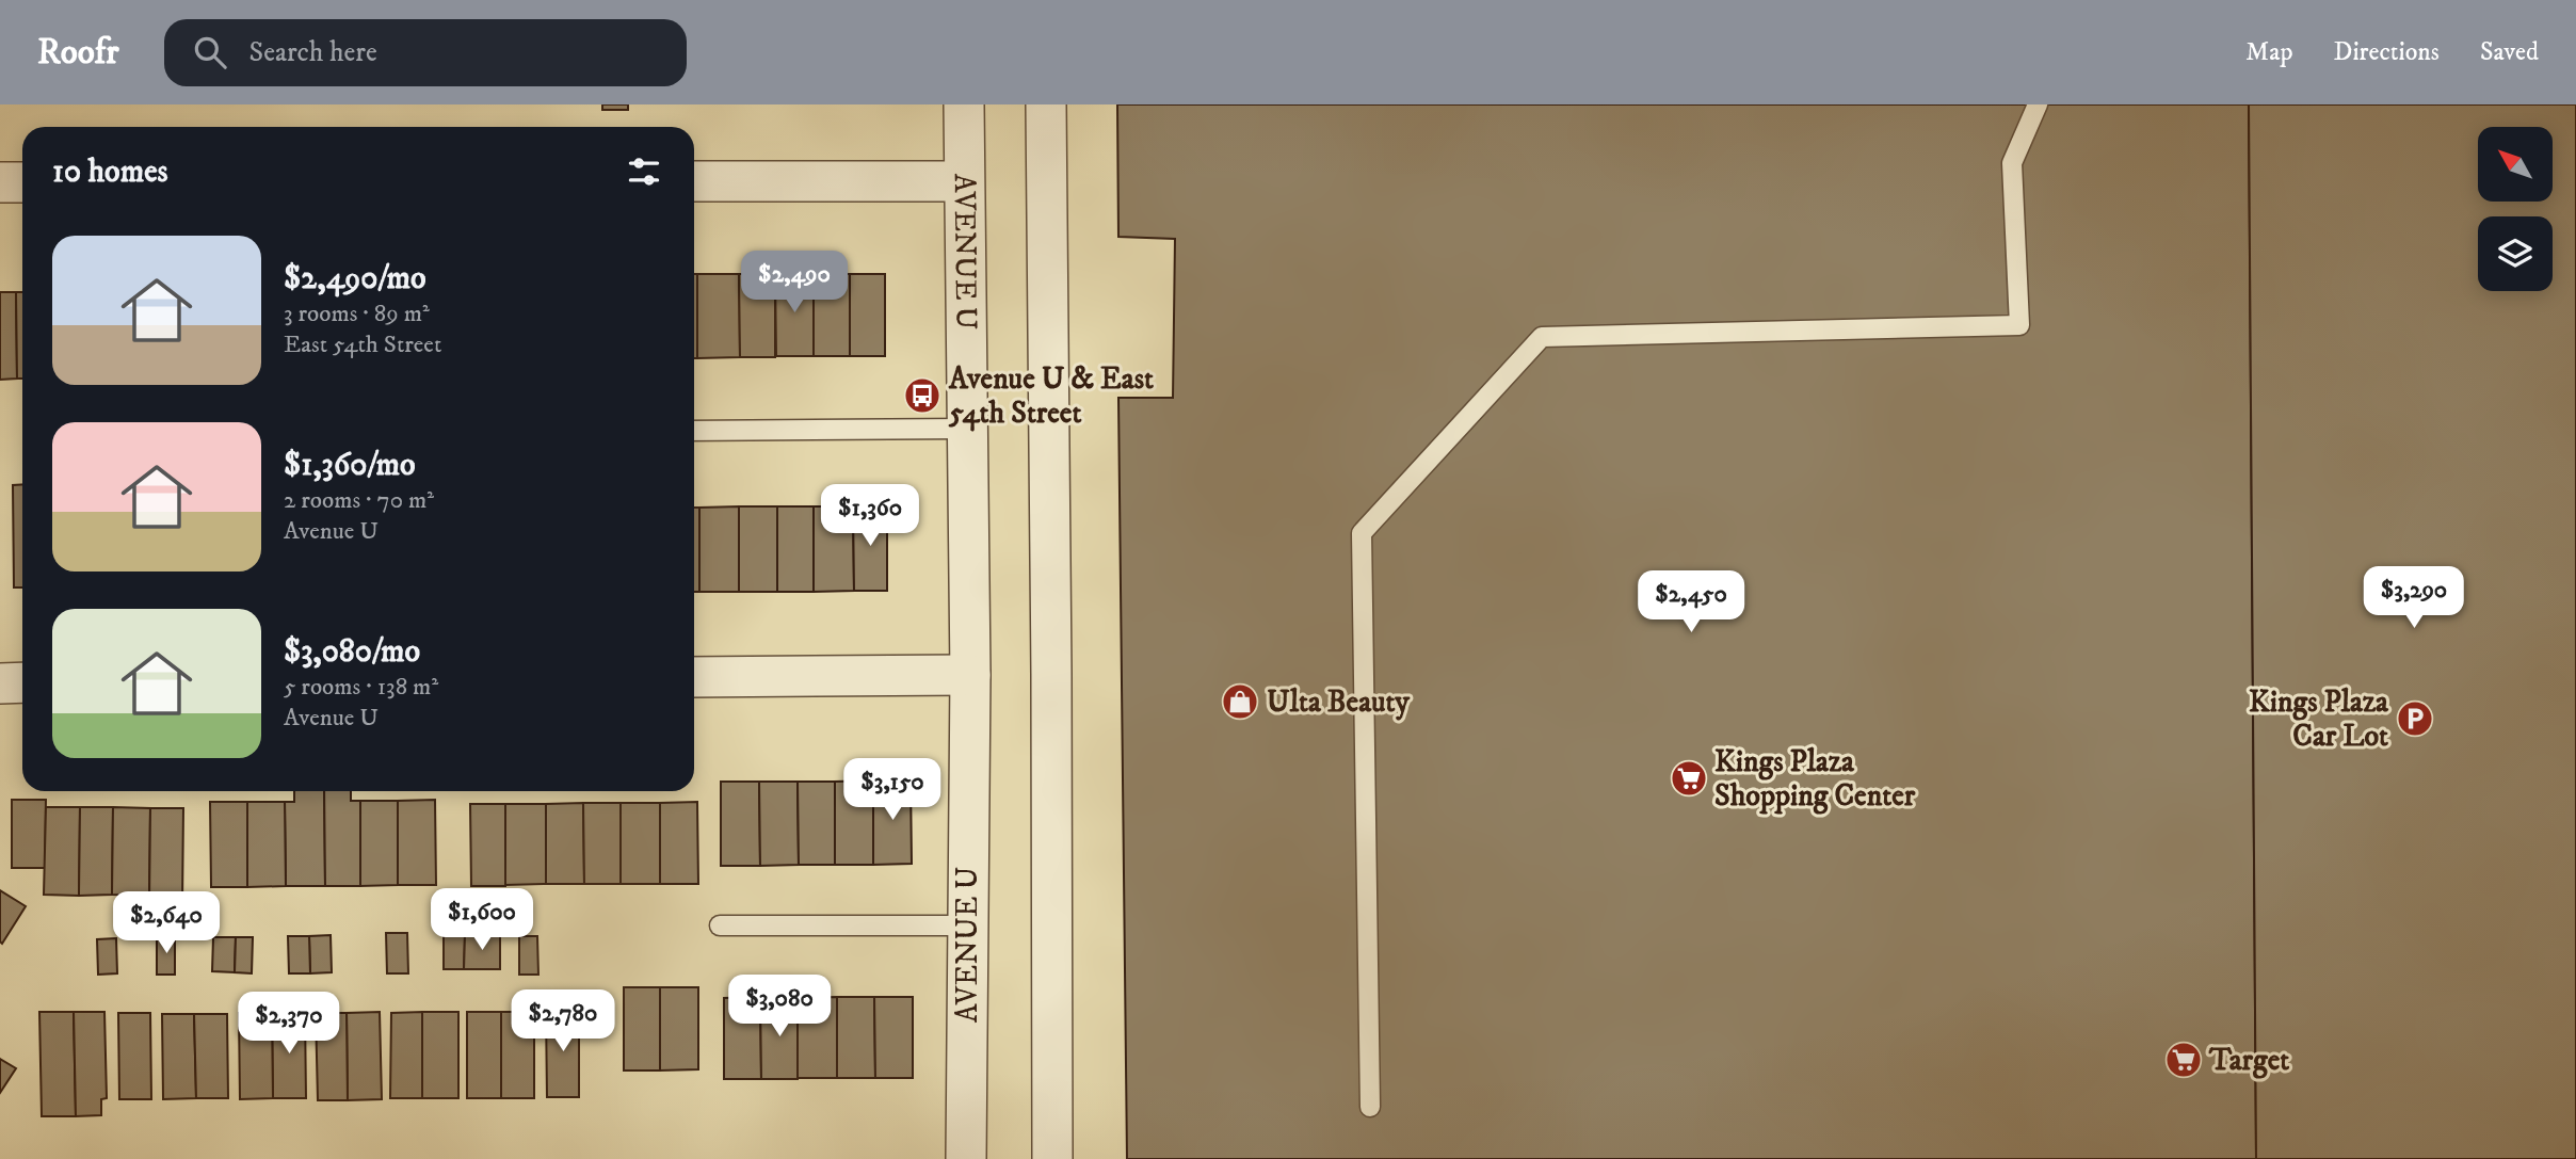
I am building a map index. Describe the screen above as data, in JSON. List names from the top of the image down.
{
  "streets": {
    "street": ["AVENUE U"]
  },
  "places": {
    "bus stop": ["Avenue U & East 54th Street"],
    "shop": ["Ulta Beauty"],
    "parking": ["Kings Plaza Car Lot"],
    "supermarket": ["Kings Plaza Shopping Center", "Target"]
  },
  "north": "top left",
  "page": {
    "header": "Roofr",
    "search": "Search here",
    "nav": ["Map", "Directions", "Saved"],
    "heading": "10 homes",
    "list": [
      {
        "name": "$2,490/mo",
        "note": "3 rooms · 89 m² · East 54th Street"
      },
      {
        "name": "$1,360/mo",
        "note": "2 rooms · 70 m² · Avenue U"
      },
      {
        "name": "$3,080/mo",
        "note": "5 rooms · 138 m² · Avenue U"
      }
    ],
    "price": [
      "$2,490",
      "$1,360",
      "$3,290",
      "$2,450",
      "$3,150",
      "$1,600",
      "$2,640",
      "$3,080",
      "$2,780",
      "$2,370"
    ]
  }
}
